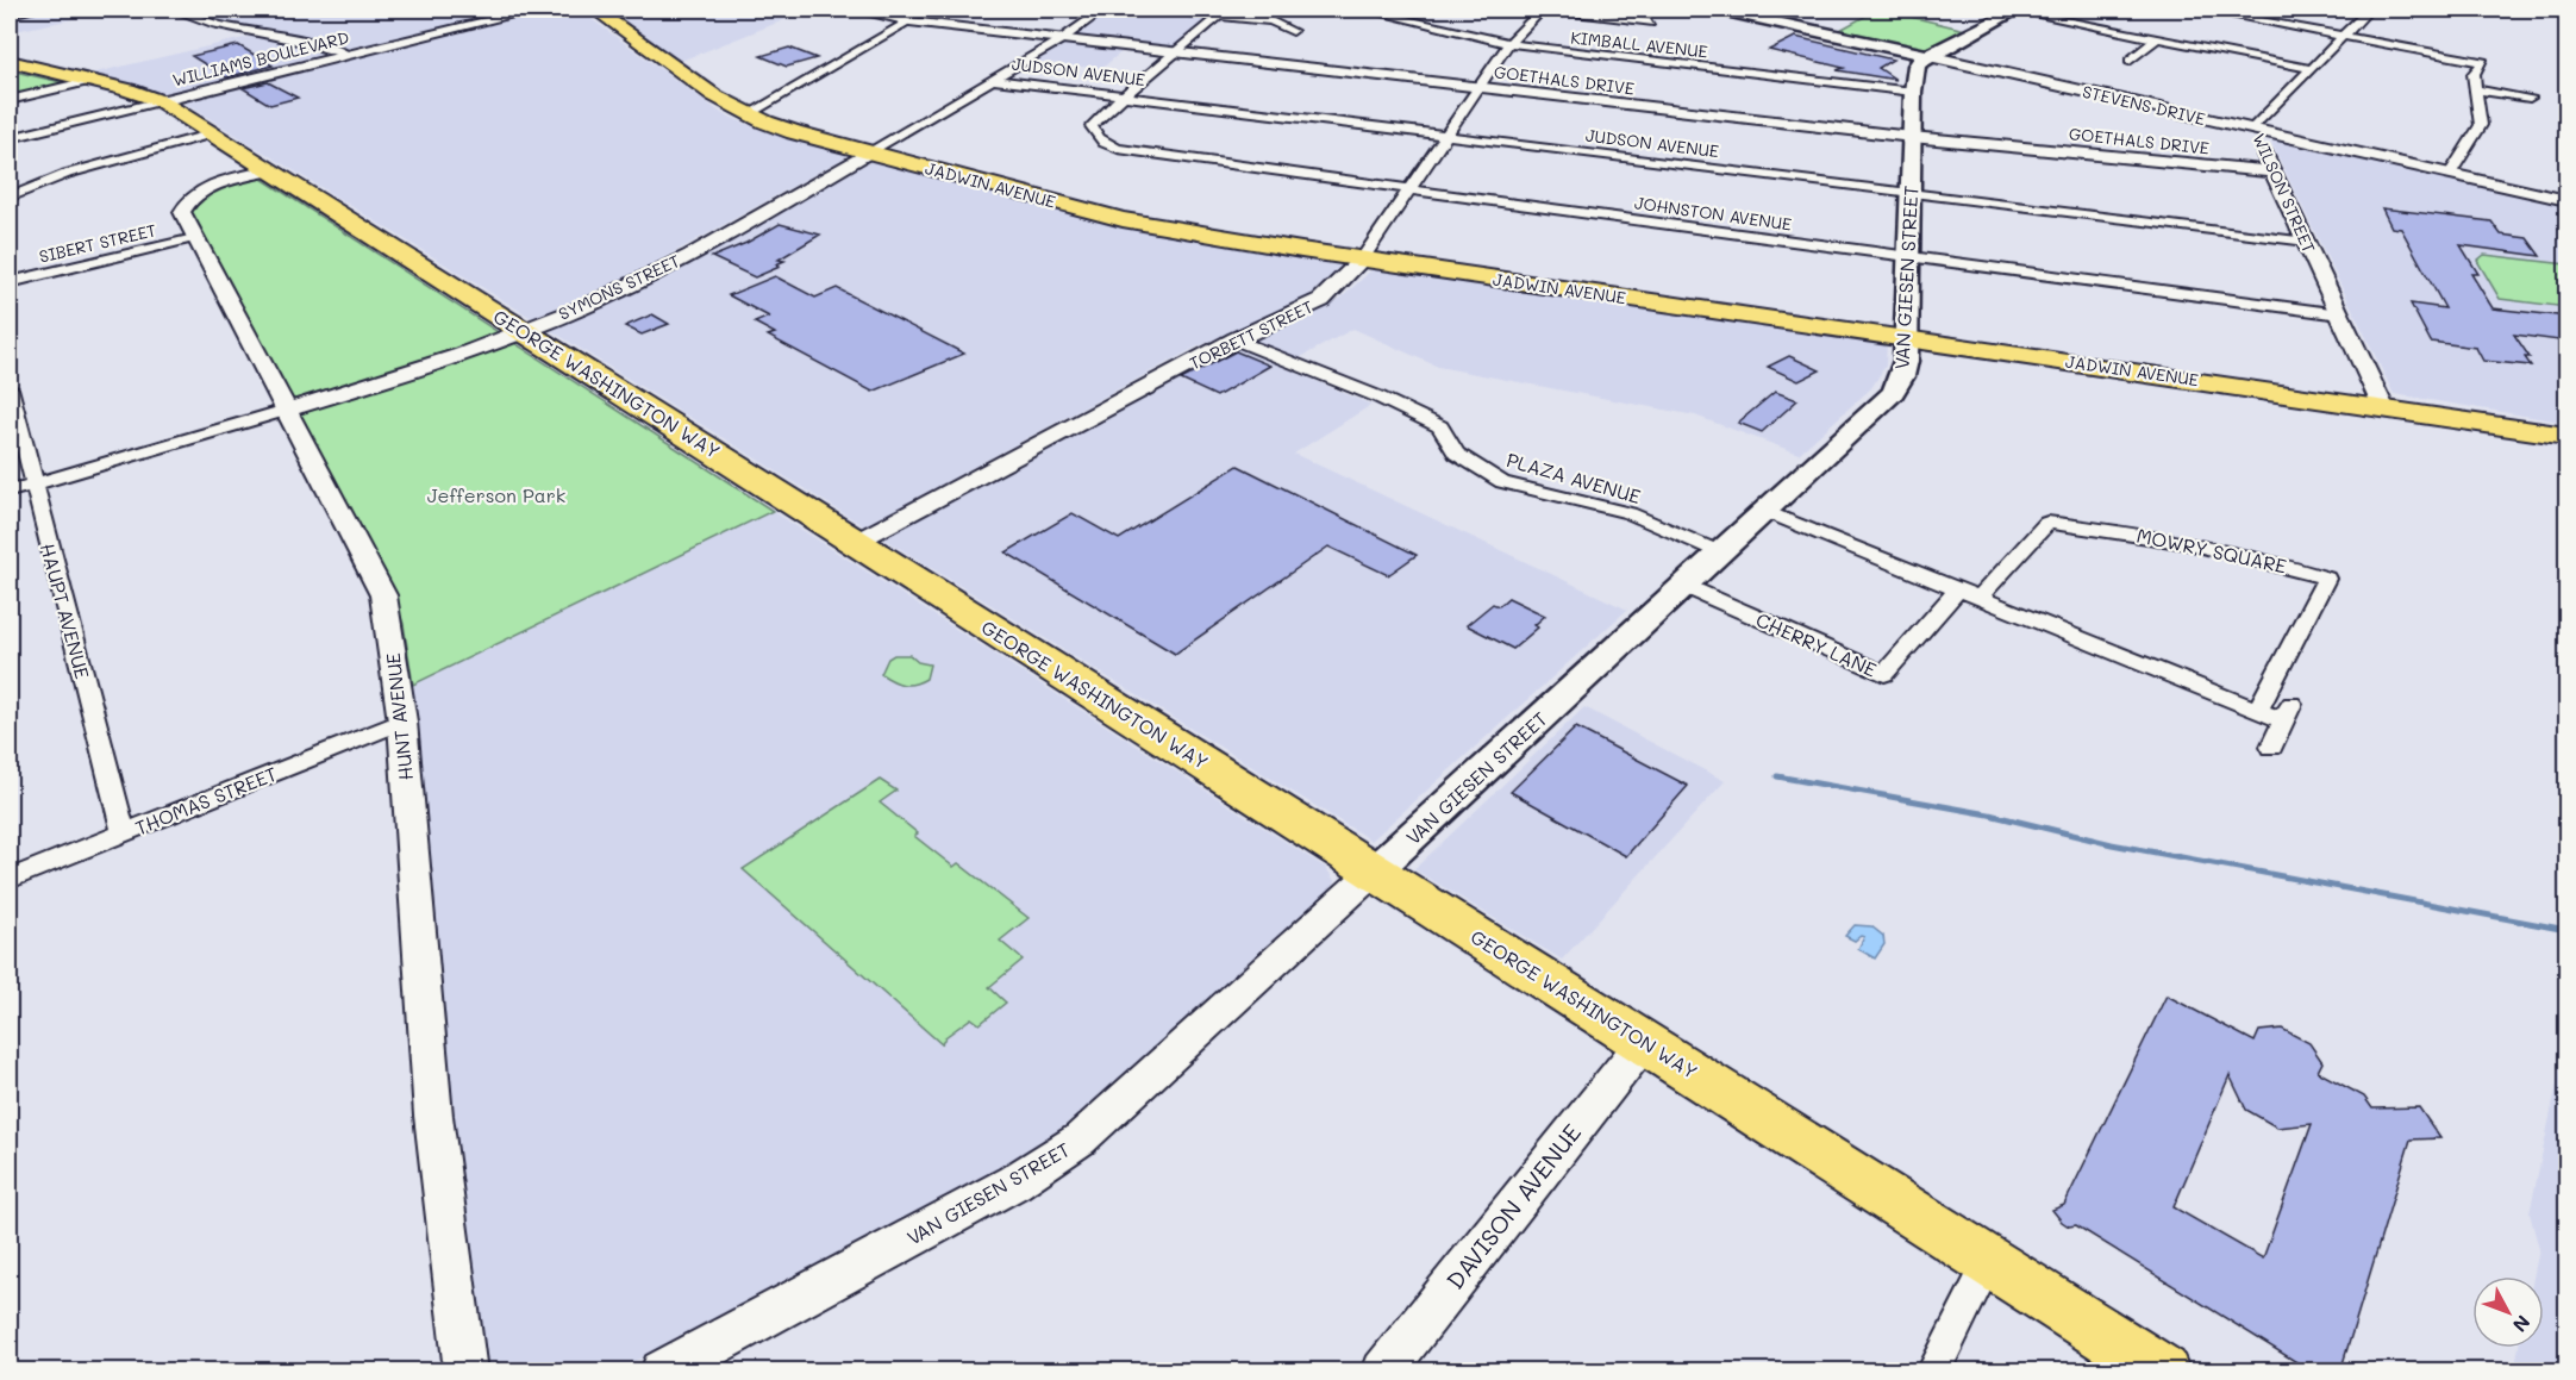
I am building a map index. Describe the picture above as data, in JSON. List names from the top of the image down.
{
  "streets": {
    "main road": [
      "STEVENS DRIVE",
      "JADWIN AVENUE",
      "VAN GIESEN STREET",
      "GEORGE WASHINGTON WAY"
    ],
    "street": [
      "KIMBALL AVENUE",
      "WILLIAMS BOULEVARD",
      "JUDSON AVENUE",
      "GOETHALS DRIVE",
      "WILSON STREET",
      "JOHNSTON AVENUE",
      "SIBERT STREET",
      "SYMONS STREET",
      "TORBETT STREET",
      "PLAZA AVENUE",
      "MOWRY SQUARE",
      "HAUPT AVENUE",
      "CHERRY LANE",
      "HUNT AVENUE",
      "THOMAS STREET",
      "DAVISON AVENUE"
    ]
  },
  "crossings": [
    ["KIMBALL AVENUE", "VAN GIESEN STREET"],
    ["KIMBALL AVENUE", "TORBETT STREET"],
    ["WILLIAMS BOULEVARD", "GEORGE WASHINGTON WAY"],
    ["JUDSON AVENUE", "WILSON STREET"],
    ["JUDSON AVENUE", "JOHNSTON AVENUE"],
    ["JUDSON AVENUE", "VAN GIESEN STREET"],
    ["JUDSON AVENUE", "SYMONS STREET"],
    ["JUDSON AVENUE", "TORBETT STREET"],
    ["GOETHALS DRIVE", "WILSON STREET"],
    ["GOETHALS DRIVE", "VAN GIESEN STREET"],
    ["GOETHALS DRIVE", "SYMONS STREET"],
    ["GOETHALS DRIVE", "TORBETT STREET"],
    ["STEVENS DRIVE", "WILSON STREET"],
    ["STEVENS DRIVE", "VAN GIESEN STREET"],
    ["JADWIN AVENUE", "WILSON STREET"],
    ["JADWIN AVENUE", "VAN GIESEN STREET"],
    ["JADWIN AVENUE", "SYMONS STREET"],
    ["JADWIN AVENUE", "TORBETT STREET"],
    ["WILSON STREET", "JOHNSTON AVENUE"],
    ["JOHNSTON AVENUE", "VAN GIESEN STREET"],
    ["JOHNSTON AVENUE", "TORBETT STREET"],
    ["SIBERT STREET", "HUNT AVENUE"],
    ["VAN GIESEN STREET", "GEORGE WASHINGTON WAY"],
    ["VAN GIESEN STREET", "PLAZA AVENUE"],
    ["VAN GIESEN STREET", "CHERRY LANE"],
    ["SYMONS STREET", "GEORGE WASHINGTON WAY"],
    ["SYMONS STREET", "HAUPT AVENUE"],
    ["SYMONS STREET", "HUNT AVENUE"],
    ["TORBETT STREET", "GEORGE WASHINGTON WAY"],
    ["TORBETT STREET", "PLAZA AVENUE"],
    ["GEORGE WASHINGTON WAY", "HUNT AVENUE"],
    ["GEORGE WASHINGTON WAY", "DAVISON AVENUE"],
    ["HAUPT AVENUE", "THOMAS STREET"],
    ["HUNT AVENUE", "THOMAS STREET"]
  ],
  "parks": ["Jefferson Park"],
  "north": "bottom right"
}
